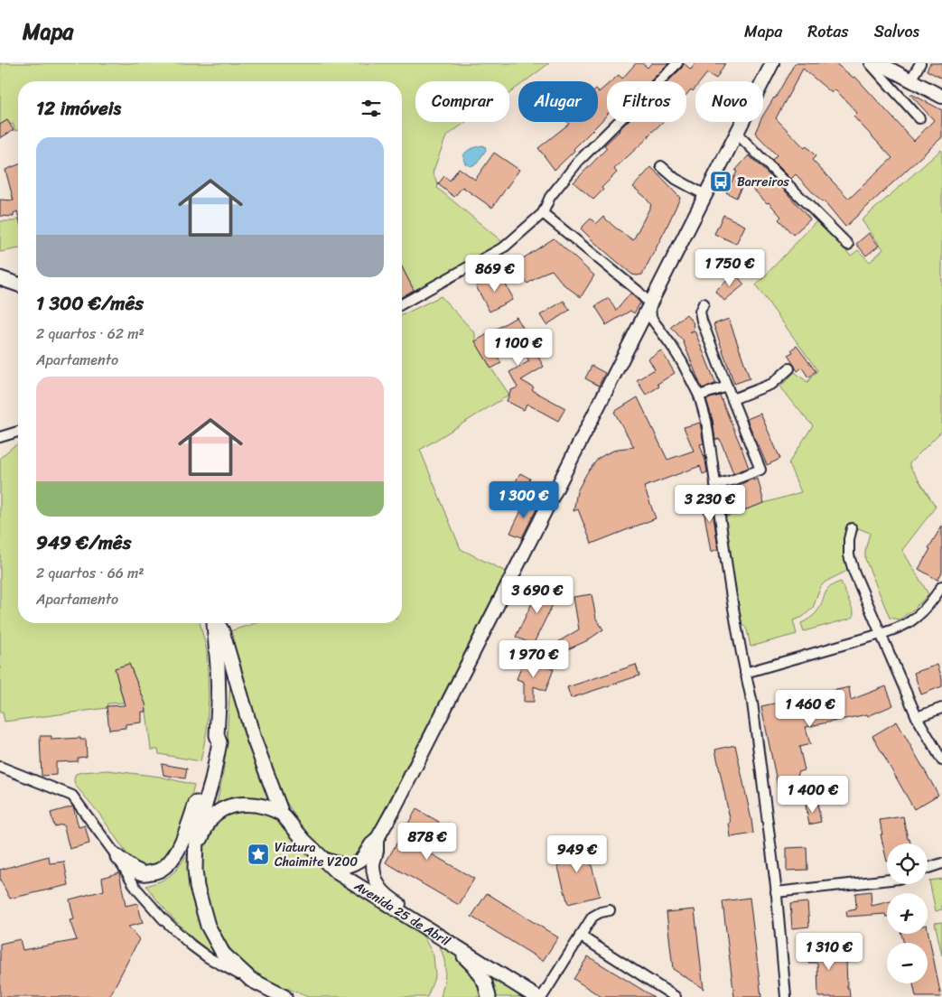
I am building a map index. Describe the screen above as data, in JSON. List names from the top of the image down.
{
  "streets": {
    "main road": ["Avenida 25 de Abril"]
  },
  "places": {
    "bus stop": ["Barreiros"],
    "place": ["Viatura Chaimite V200"]
  },
  "page": {
    "header": "Mapa",
    "nav": ["Mapa", "Rotas", "Salvos"],
    "chip": [
      "Comprar",
      "Alugar",
      "Filtros",
      "Novo"
    ],
    "heading": "12 imóveis",
    "list": [
      {
        "name": "1 300 €/mês",
        "note": "2 quartos · 62 m² · Apartamento"
      },
      {
        "name": "949 €/mês",
        "note": "2 quartos · 66 m² · Apartamento"
      }
    ],
    "price": [
      "1 750 €",
      "869 €",
      "1 100 €",
      "1 300 €",
      "3 230 €",
      "3 690 €",
      "1 970 €",
      "1 460 €",
      "1 400 €",
      "878 €",
      "949 €",
      "1 310 €"
    ],
    "map_buttons": ["+", "−"]
  }
}
